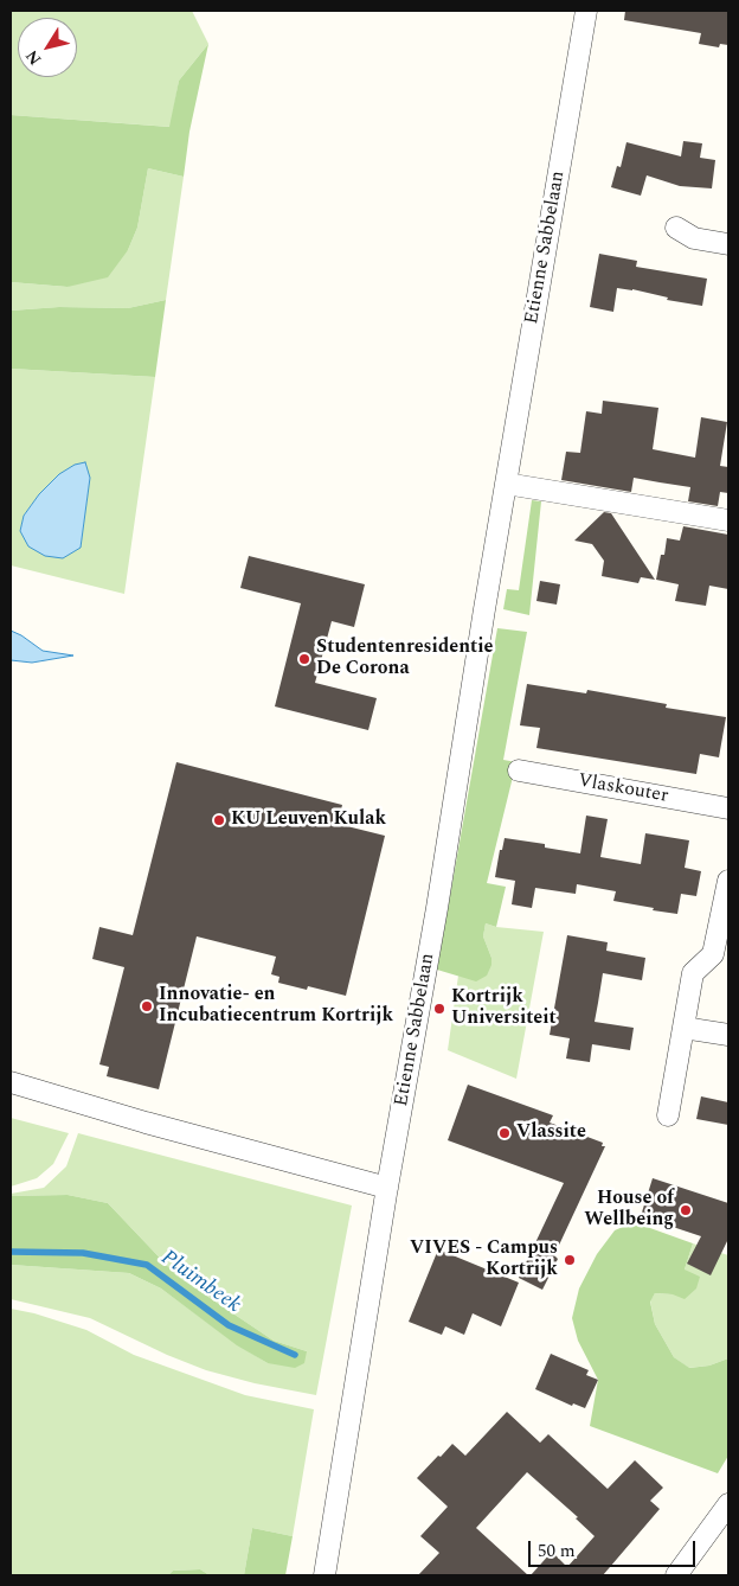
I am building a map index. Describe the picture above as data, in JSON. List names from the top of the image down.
{
  "streets": {
    "street": ["Etienne Sabbelaan", "Vlaskouter"]
  },
  "water": ["Pluimbeek"],
  "places": [
    "Studentenresidentie De Corona",
    "KU Leuven Kulak",
    "Innovatie- en Incubatiecentrum Kortrijk",
    "Kortrijk Universiteit",
    "Vlassite",
    "House of Wellbeing",
    "VIVES - Campus Kortrijk"
  ],
  "scale_bar": "50 m",
  "north": "bottom left"
}
